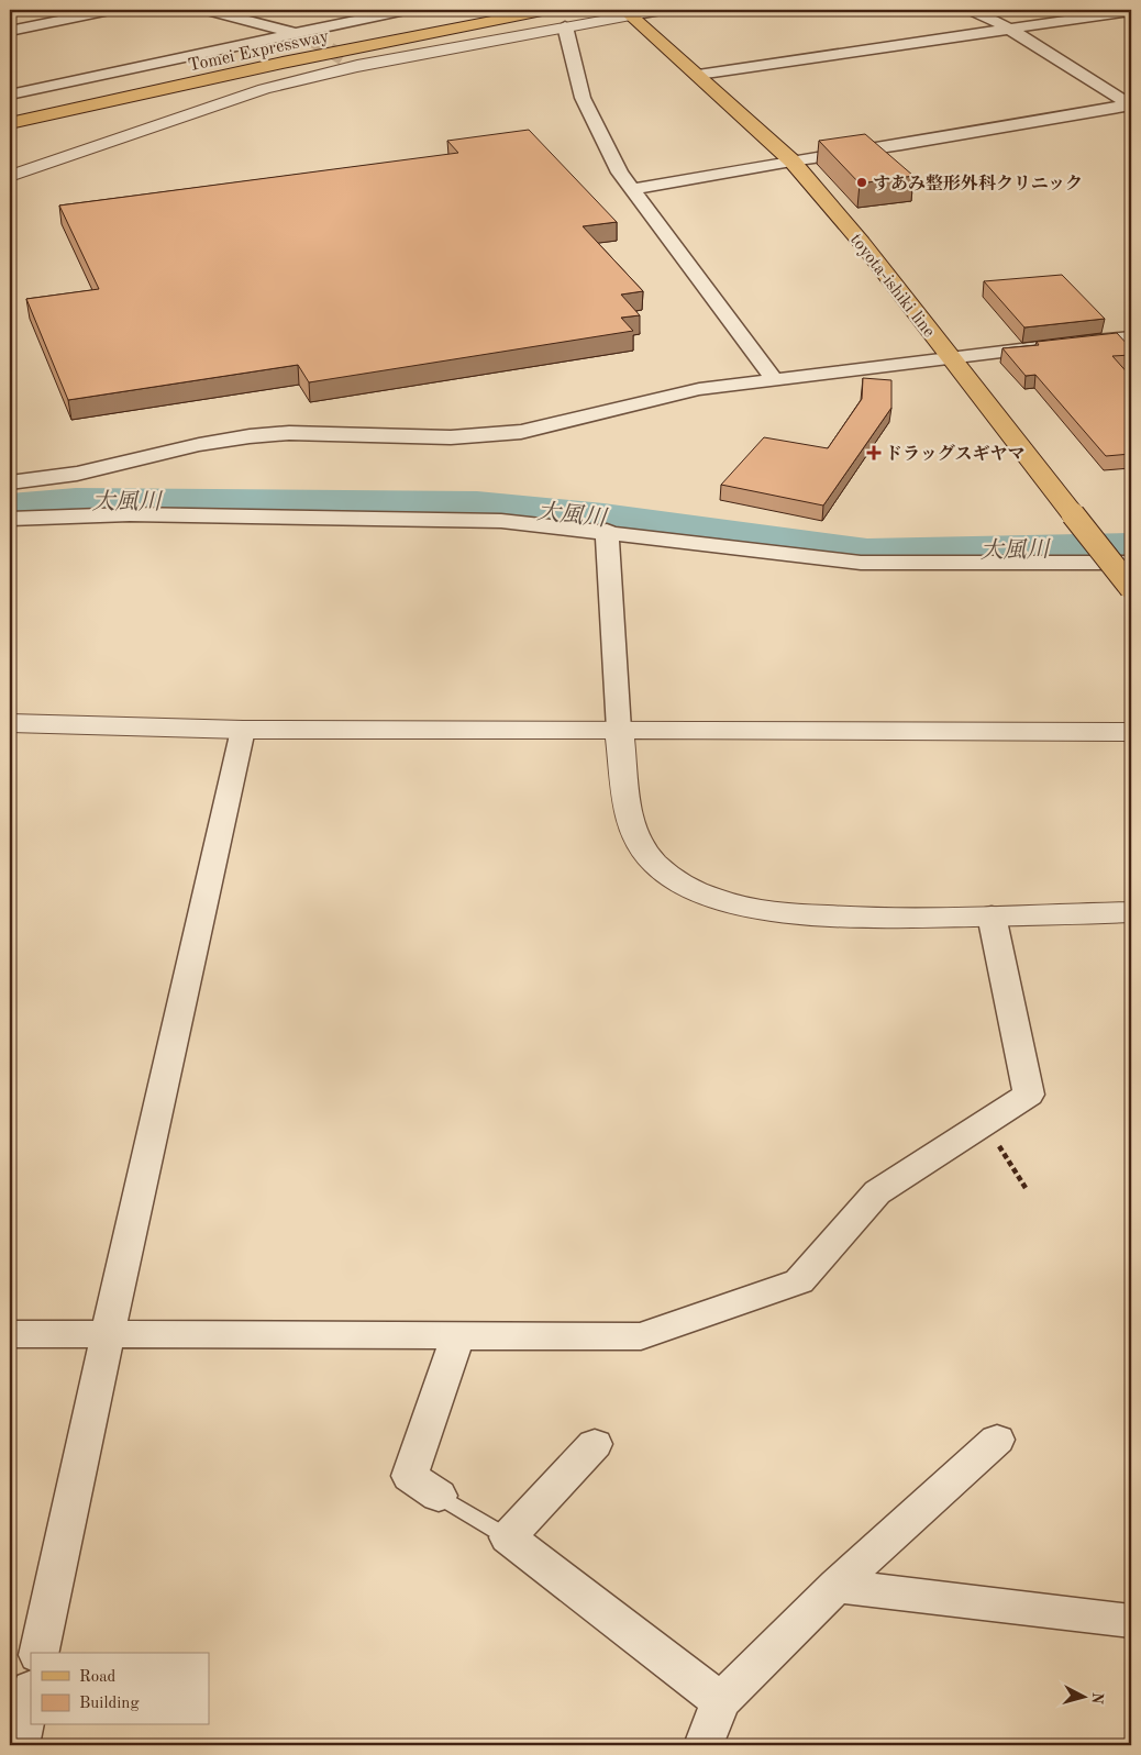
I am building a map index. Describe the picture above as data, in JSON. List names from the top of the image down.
{
  "streets": {
    "main road": ["Tomei Expressway", "toyota-ishiki line"]
  },
  "water": ["大風川"],
  "places": {
    "other": ["すあみ整形外科クリニック"],
    "health": ["ドラッグスギヤマ"]
  },
  "legend": ["Road", "Building"],
  "north": "right"
}
